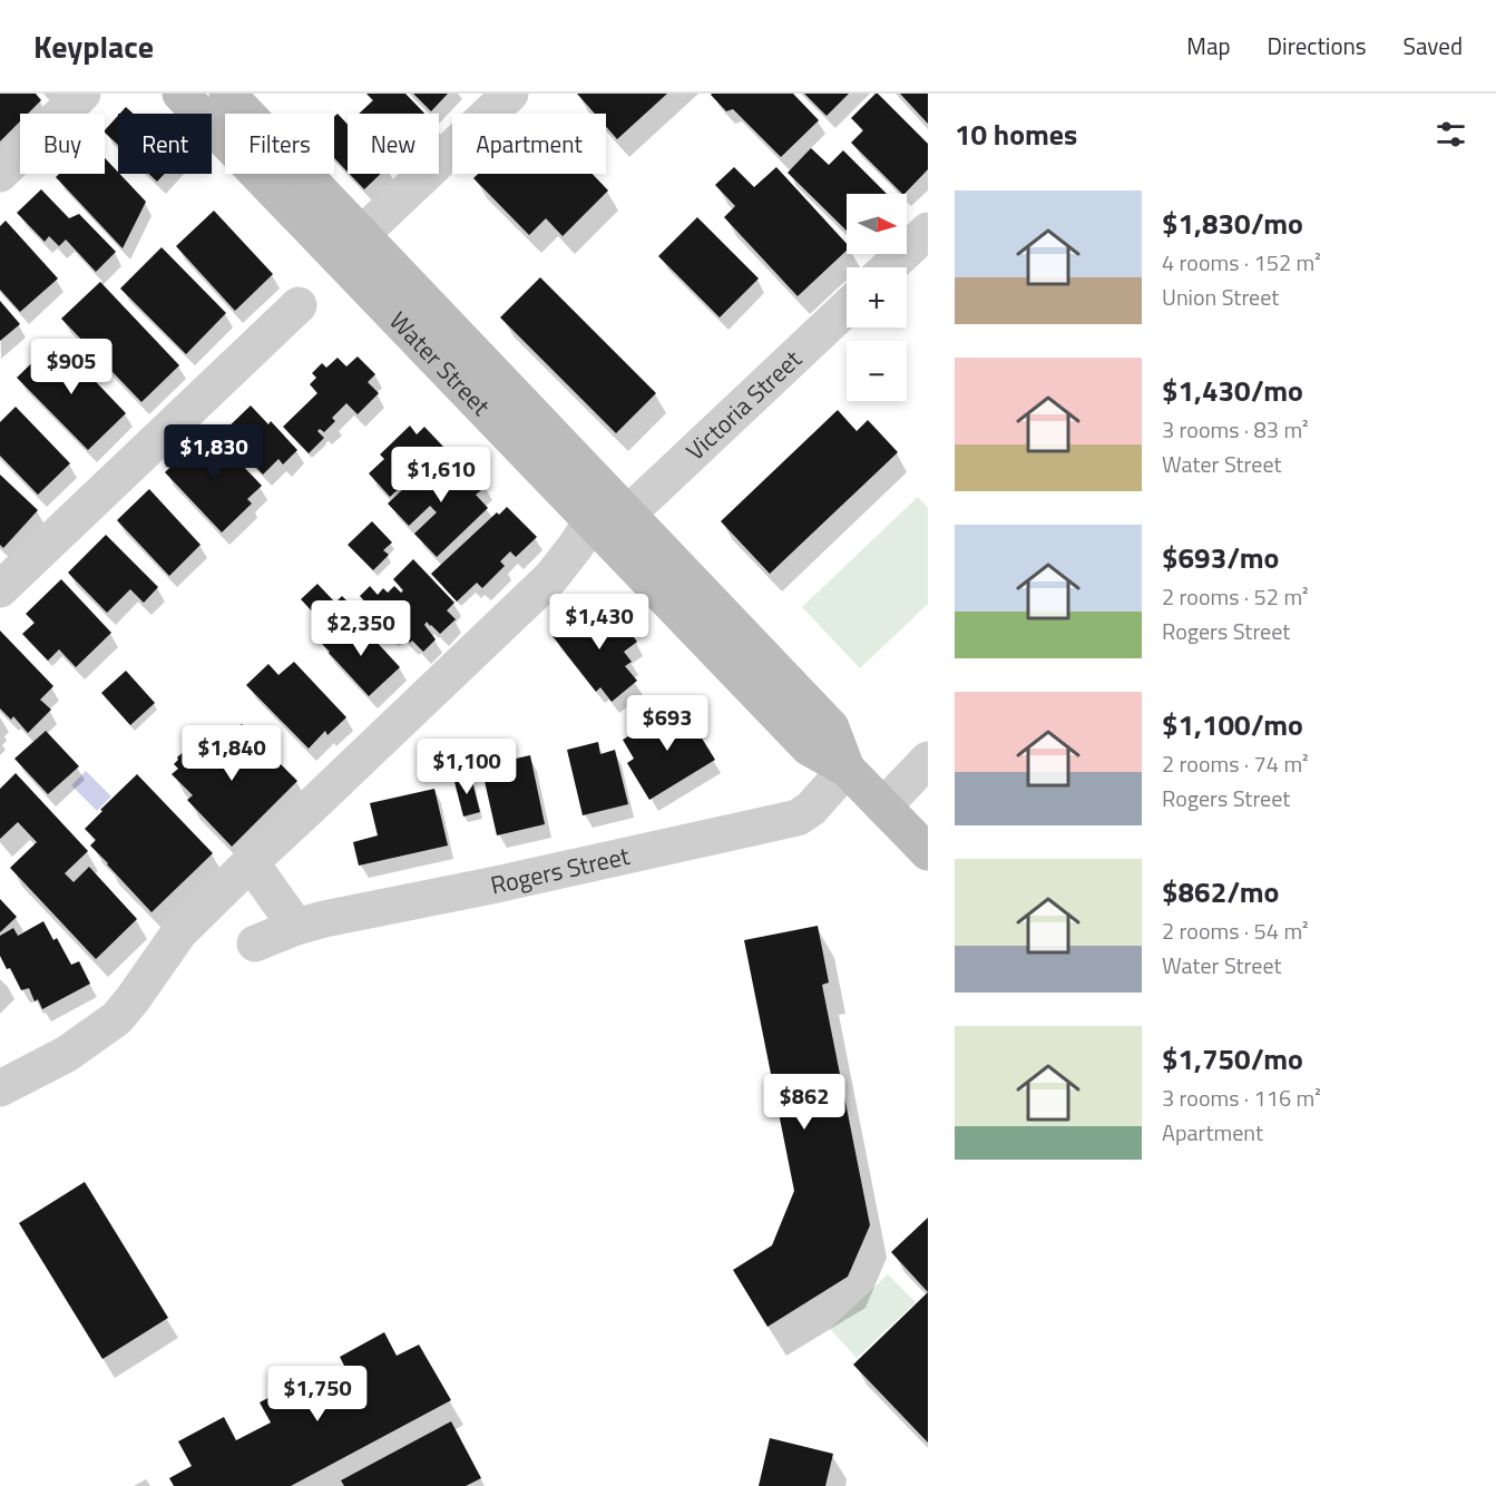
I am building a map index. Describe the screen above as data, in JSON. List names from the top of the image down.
{
  "streets": {
    "main road": ["Water Street"],
    "street": ["Victoria Street", "Rogers Street"]
  },
  "crossings": [
    ["Water Street", "Victoria Street"],
    ["Water Street", "Rogers Street"]
  ],
  "north": "right",
  "page": {
    "header": "Keyplace",
    "nav": ["Map", "Directions", "Saved"],
    "heading": "10 homes",
    "chip": [
      "Buy",
      "Rent",
      "Filters",
      "New",
      "Apartment"
    ],
    "list": [
      {
        "name": "$1,830/mo",
        "note": "4 rooms · 152 m² · Union Street"
      },
      {
        "name": "$1,430/mo",
        "note": "3 rooms · 83 m² · Water Street"
      },
      {
        "name": "$693/mo",
        "note": "2 rooms · 52 m² · Rogers Street"
      },
      {
        "name": "$1,100/mo",
        "note": "2 rooms · 74 m² · Rogers Street"
      },
      {
        "name": "$862/mo",
        "note": "2 rooms · 54 m² · Water Street"
      },
      {
        "name": "$1,750/mo",
        "note": "3 rooms · 116 m² · Apartment"
      }
    ],
    "map_buttons": ["+", "−"],
    "price": [
      "$905",
      "$1,830",
      "$1,610",
      "$1,430",
      "$2,350",
      "$693",
      "$1,840",
      "$1,100",
      "$862",
      "$1,750"
    ]
  }
}
